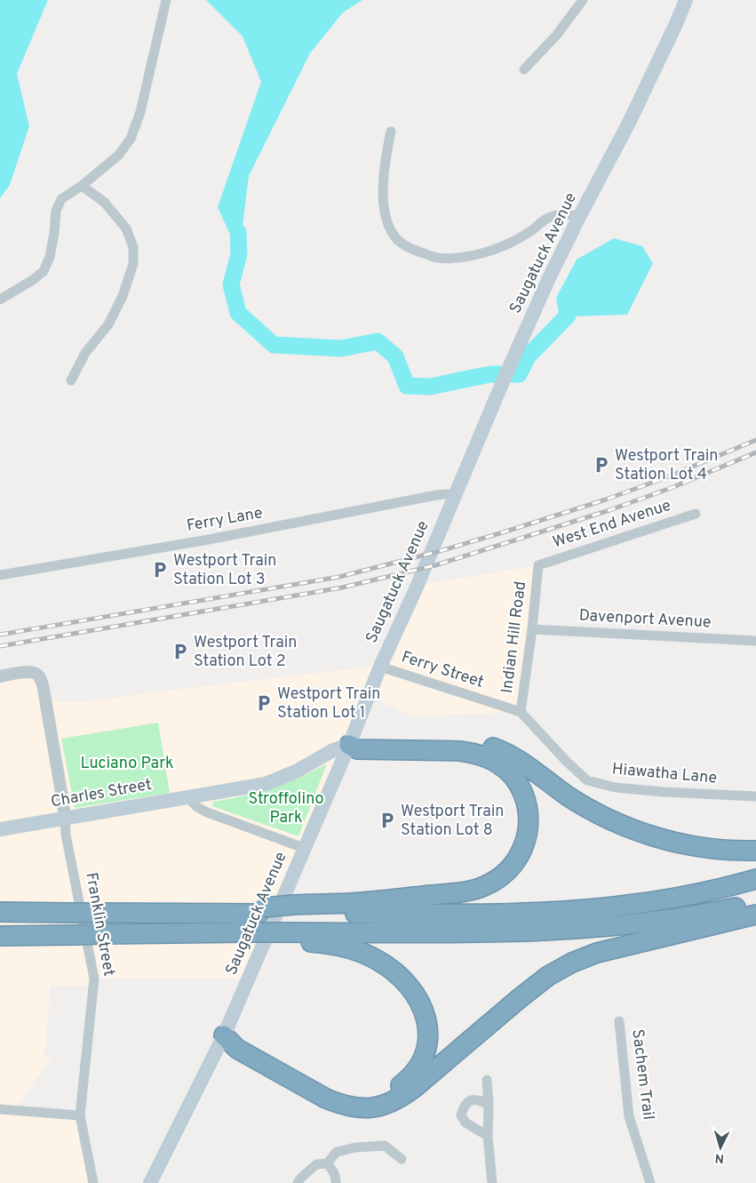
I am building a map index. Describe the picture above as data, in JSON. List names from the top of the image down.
{
  "streets": {
    "main road": ["Saugatuck Avenue", "Charles Street"],
    "street": [
      "Ferry Lane",
      "West End Avenue",
      "Davenport Avenue",
      "Indian Hill Road",
      "Ferry Street",
      "Hiawatha Lane",
      "Franklin Street",
      "Sachem Trail"
    ]
  },
  "crossings": [
    ["Saugatuck Avenue", "Ferry Lane"],
    ["Saugatuck Avenue", "Ferry Street"],
    ["Saugatuck Avenue", "Charles Street"],
    ["West End Avenue", "Indian Hill Road"],
    ["Davenport Avenue", "Indian Hill Road"],
    ["Indian Hill Road", "Ferry Street"],
    ["Indian Hill Road", "Hiawatha Lane"],
    ["Ferry Street", "Hiawatha Lane"],
    ["Charles Street", "Franklin Street"]
  ],
  "parks": ["Luciano Park", "Stroffolino Park"],
  "places": {
    "parking": [
      "Westport Train Station Lot 4",
      "Westport Train Station Lot 3",
      "Westport Train Station Lot 2",
      "Westport Train Station Lot 1",
      "Westport Train Station Lot 8"
    ]
  },
  "north": "bottom"
}
